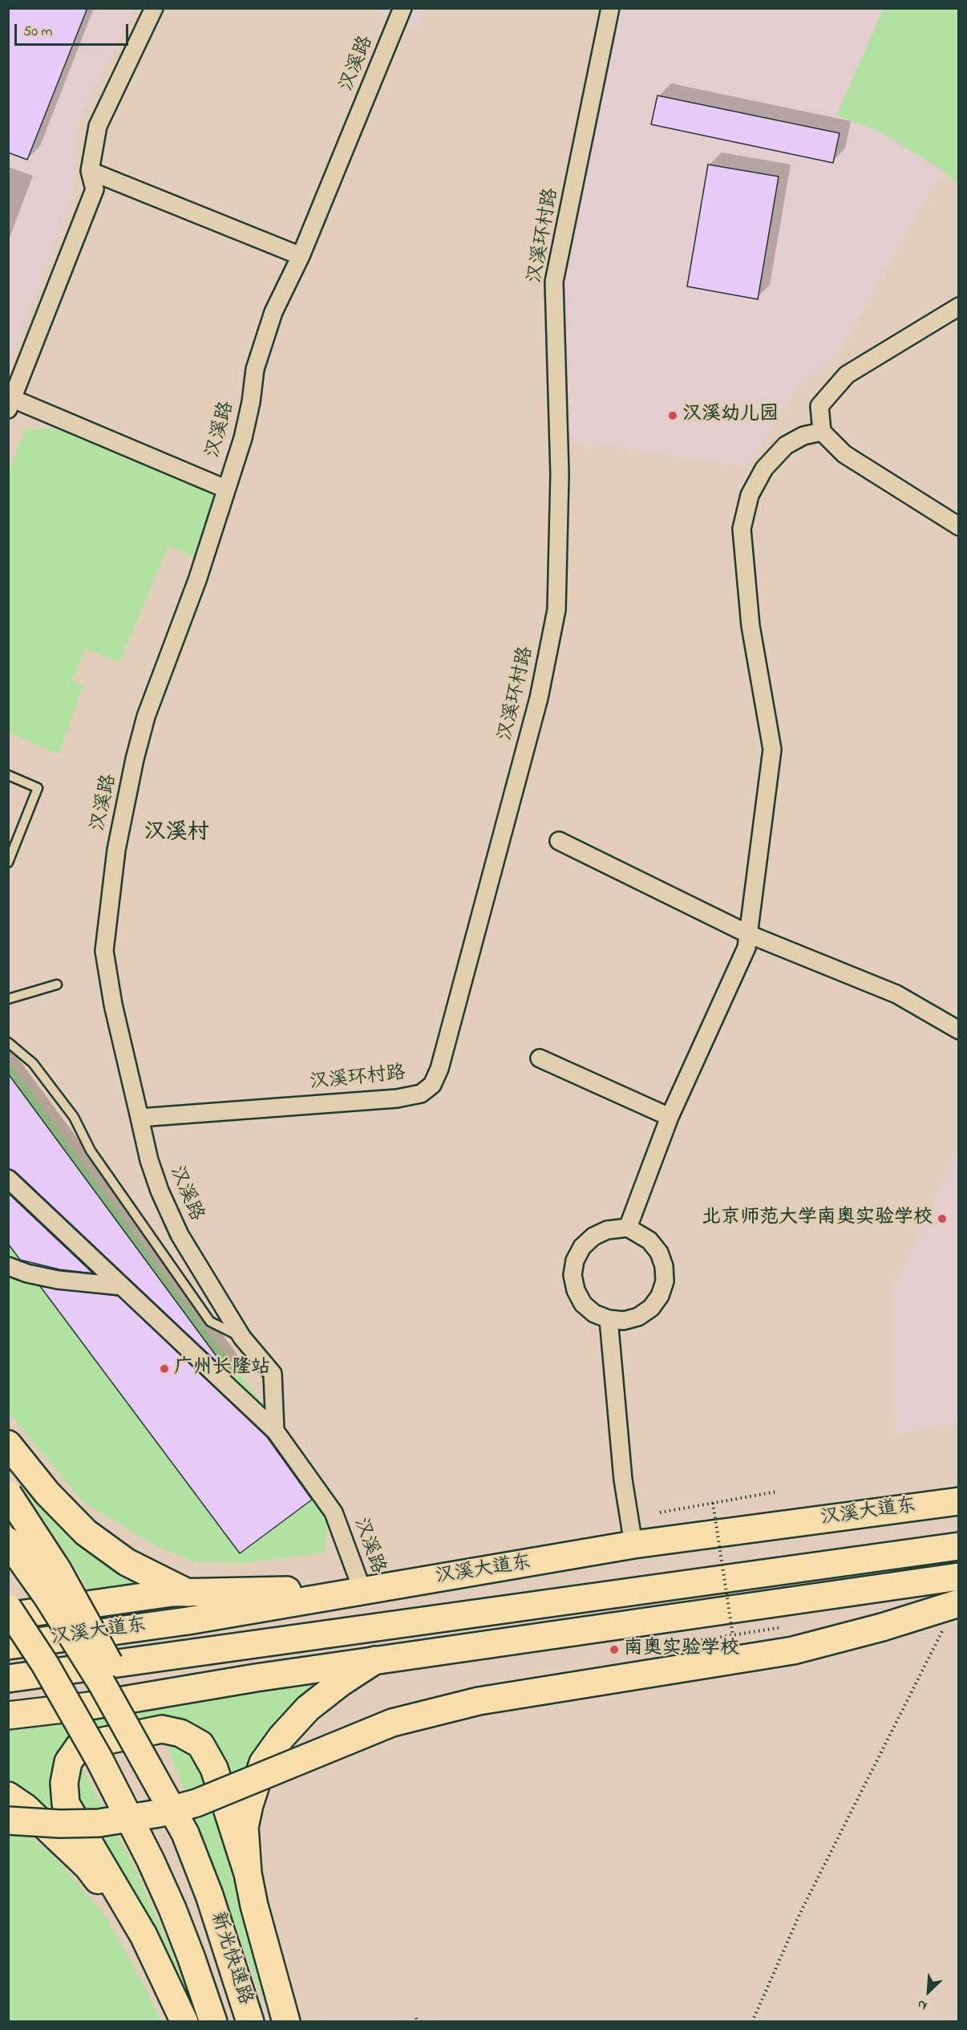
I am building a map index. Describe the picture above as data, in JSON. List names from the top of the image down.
{
  "streets": {
    "main road": ["汉溪大道东", "新光快速路"],
    "street": ["汉溪路", "汉溪环村路"]
  },
  "crossings": [
    ["汉溪路", "汉溪环村路"],
    ["汉溪路", "汉溪大道东"]
  ],
  "districts": ["汉溪村"],
  "places": [
    "汉溪幼儿园",
    "北京师范大学南奥实验学校",
    "广州长隆站",
    "南奥实验学校"
  ],
  "scale_bar": "50 m",
  "north": "bottom left"
}
